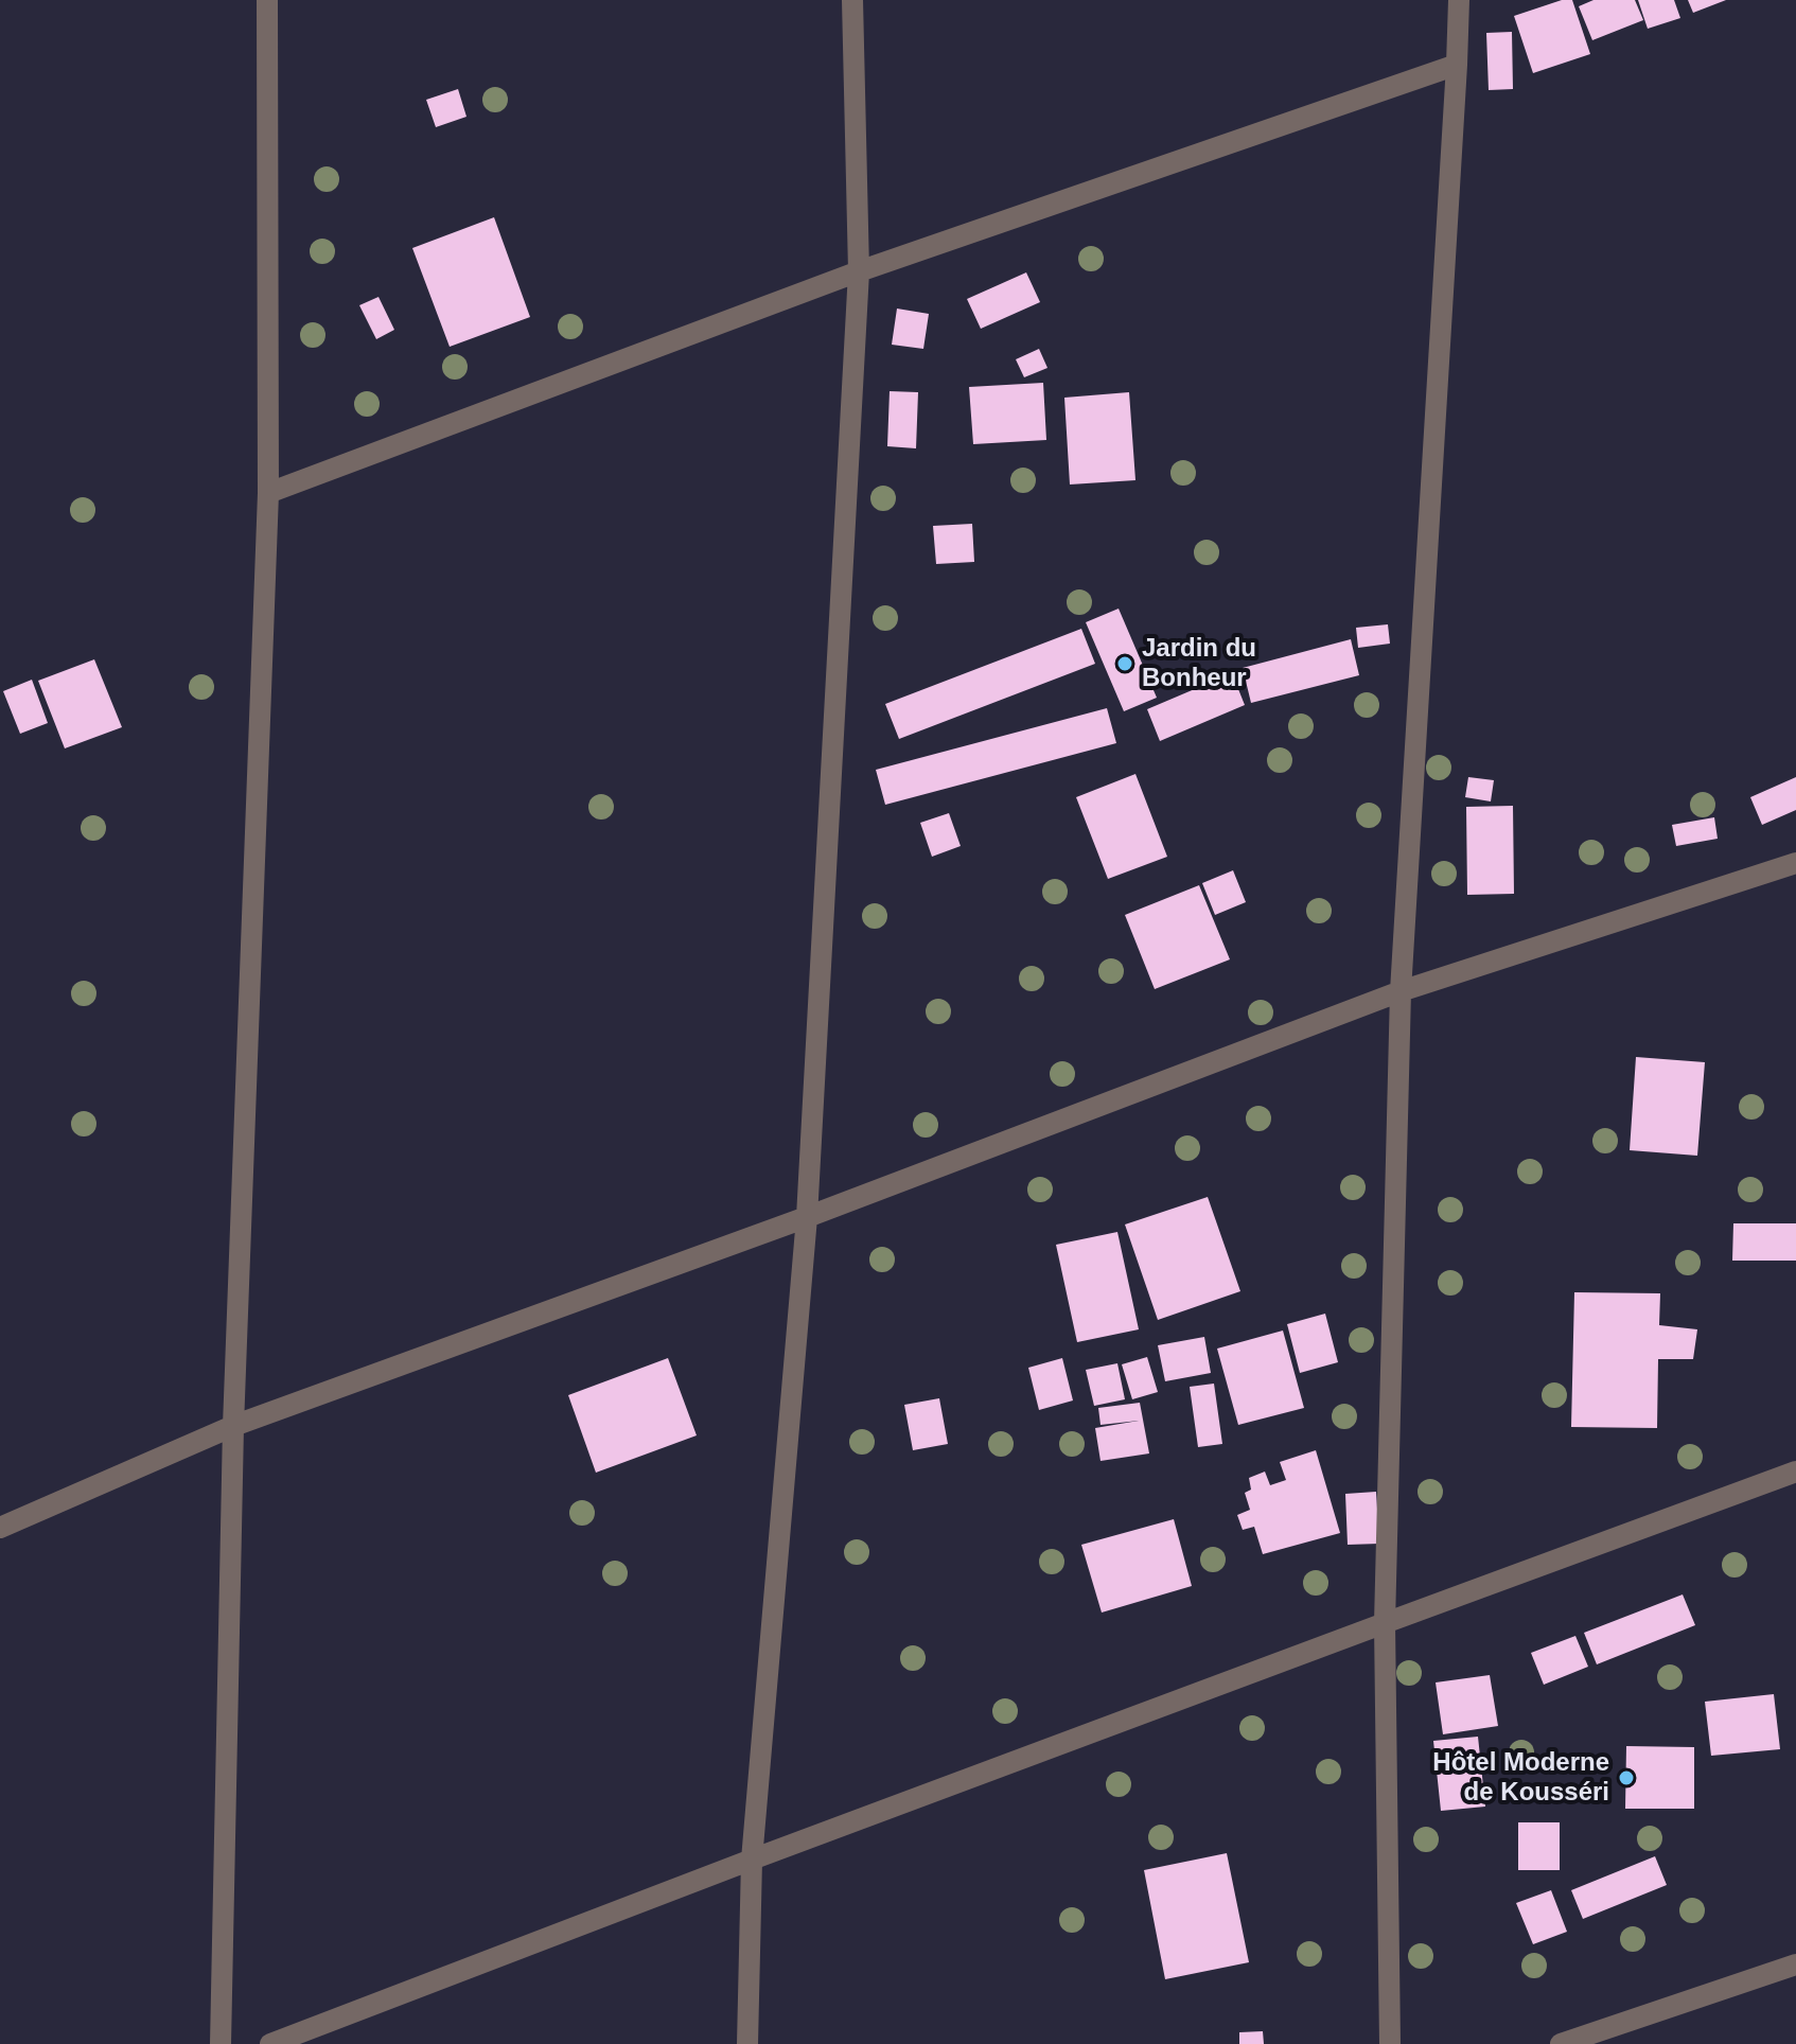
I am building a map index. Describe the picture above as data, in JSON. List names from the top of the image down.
{
  "places": ["Jardin du Bonheur", "Hôtel Moderne de Kousséri"]
}
